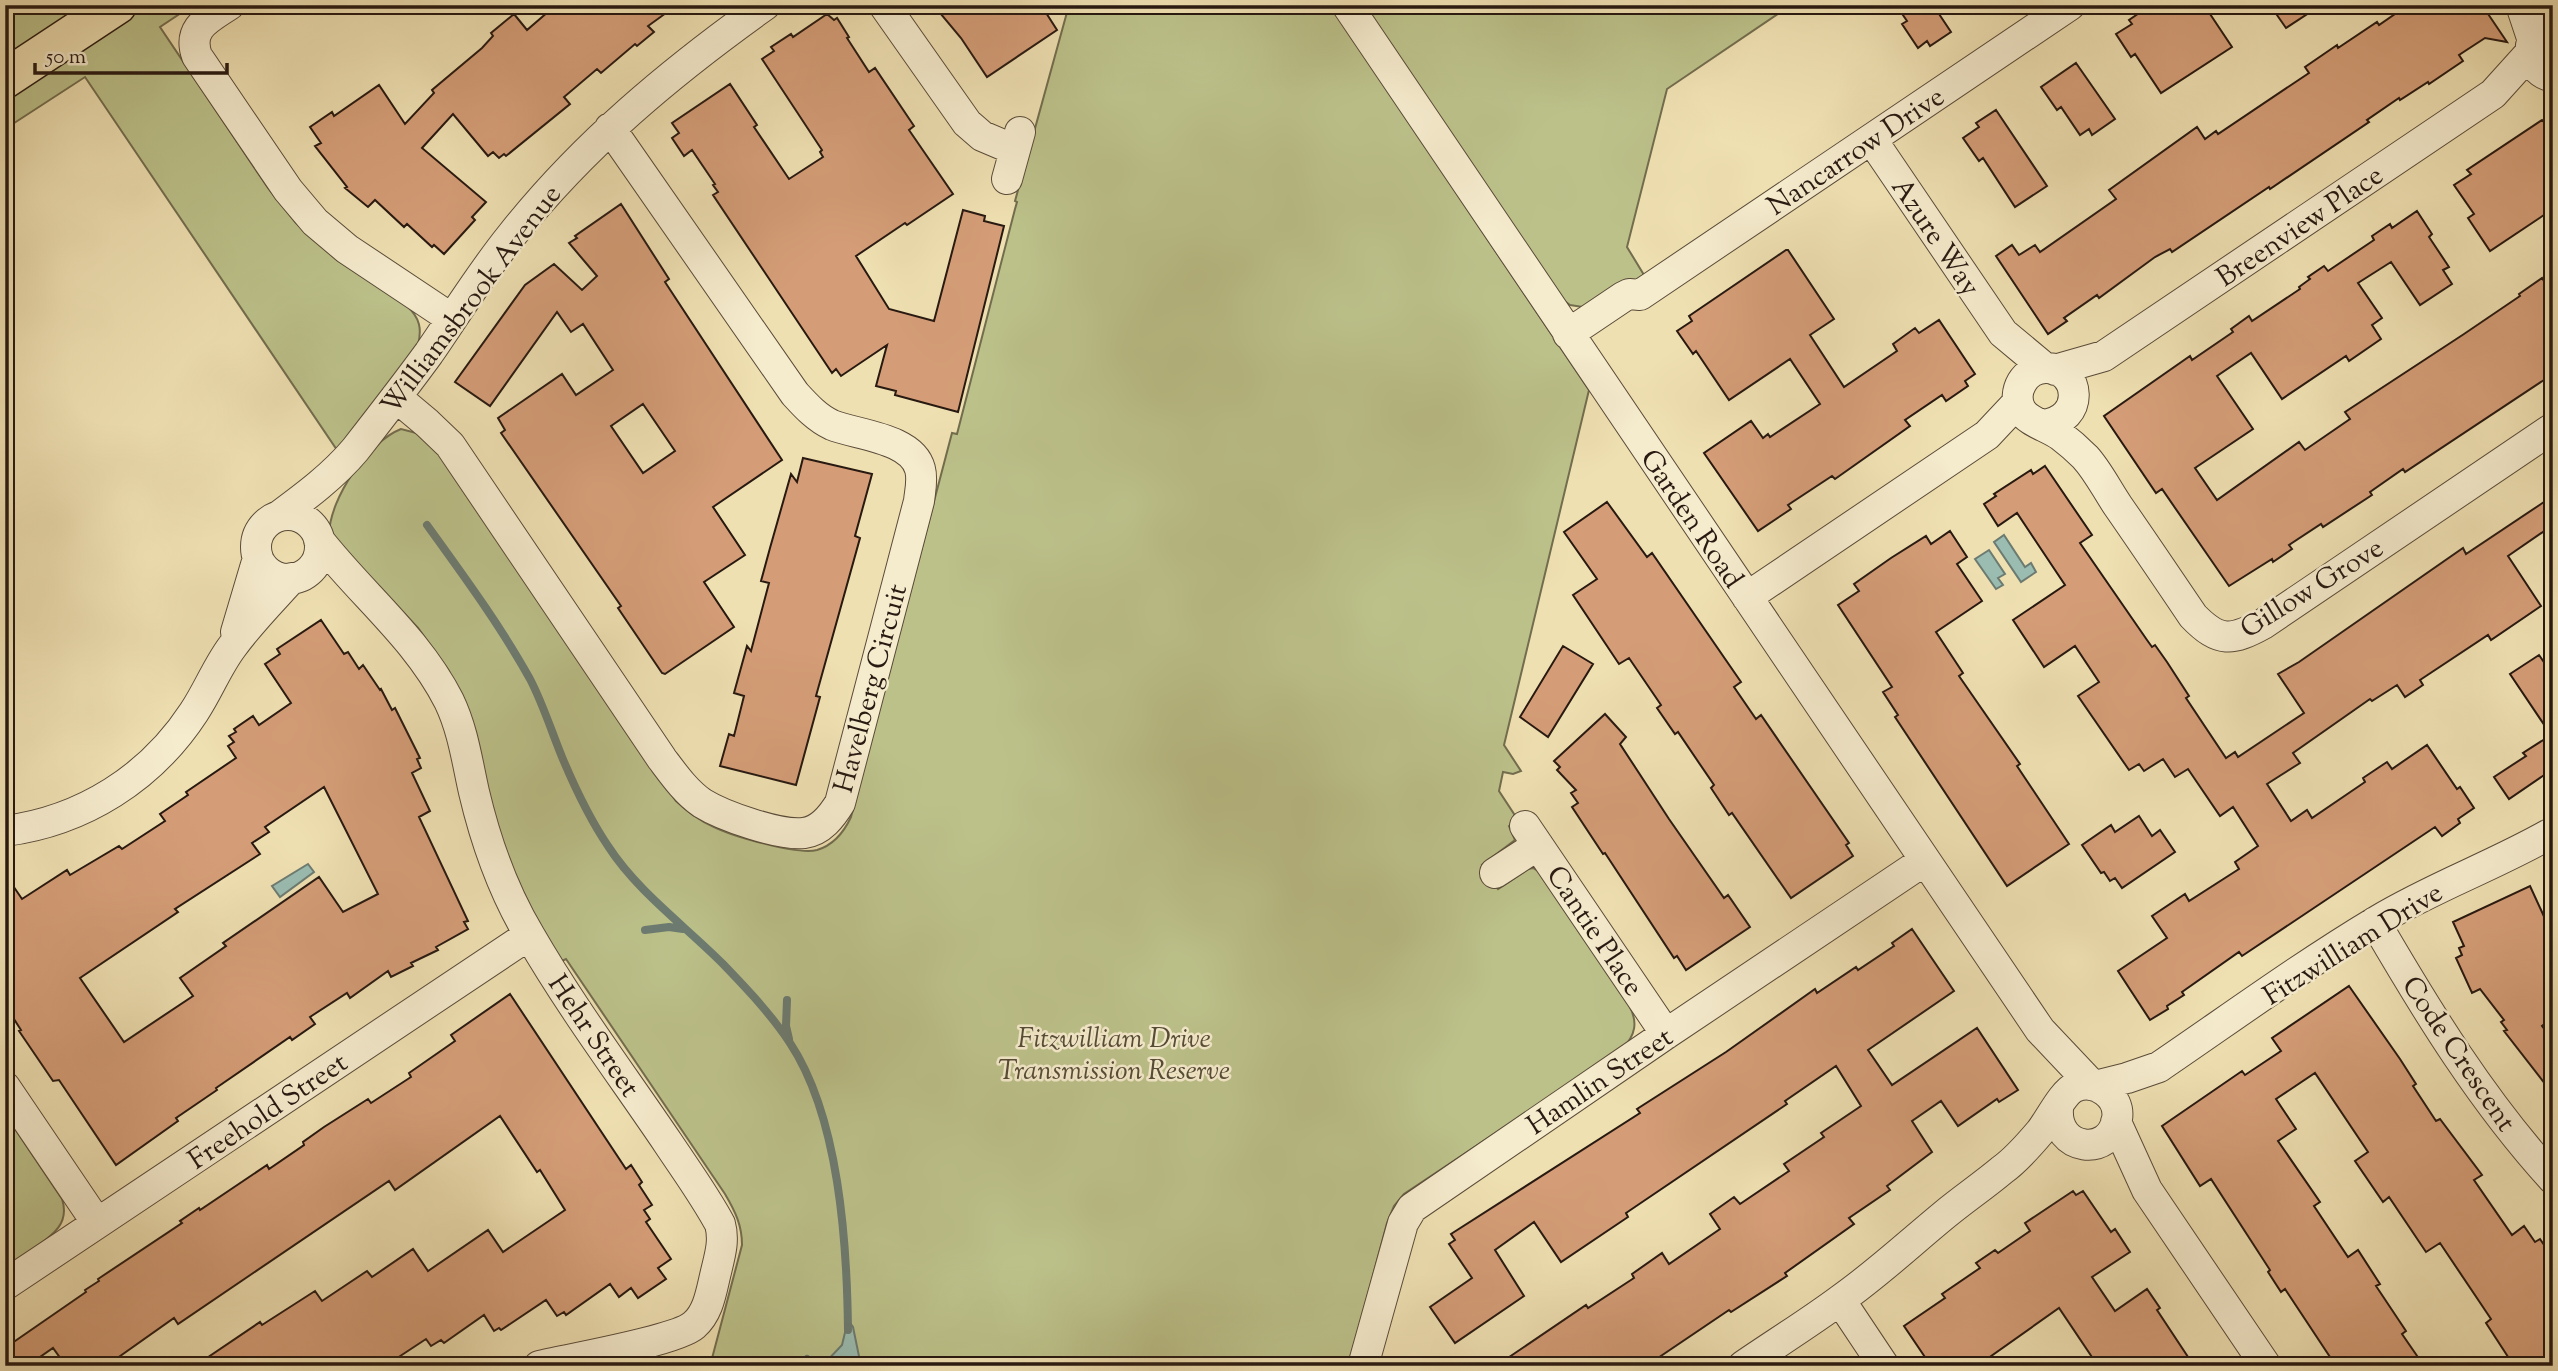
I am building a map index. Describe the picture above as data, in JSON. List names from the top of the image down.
{
  "streets": {
    "street": [
      "Nancarrow Drive",
      "Breenview Place",
      "Azure Way",
      "Williamsbrook Avenue",
      "Garden Road",
      "Gillow Grove",
      "Havelberg Circuit",
      "Cantie Place",
      "Fitzwilliam Drive",
      "Hehr Street",
      "Code Crescent",
      "Hamlin Street",
      "Freehold Street"
    ]
  },
  "crossings": [
    ["Nancarrow Drive", "Azure Way"],
    ["Nancarrow Drive", "Garden Road"],
    ["Breenview Place", "Azure Way"],
    ["Breenview Place", "Gillow Grove"],
    ["Azure Way", "Gillow Grove"],
    ["Williamsbrook Avenue", "Havelberg Circuit"],
    ["Williamsbrook Avenue", "Hehr Street"],
    ["Garden Road", "Fitzwilliam Drive"],
    ["Garden Road", "Hamlin Street"],
    ["Cantie Place", "Hamlin Street"],
    ["Fitzwilliam Drive", "Code Crescent"],
    ["Hehr Street", "Freehold Street"]
  ],
  "parks": ["Fitzwilliam Drive Transmission Reserve"],
  "scale_bar": "50 m"
}
